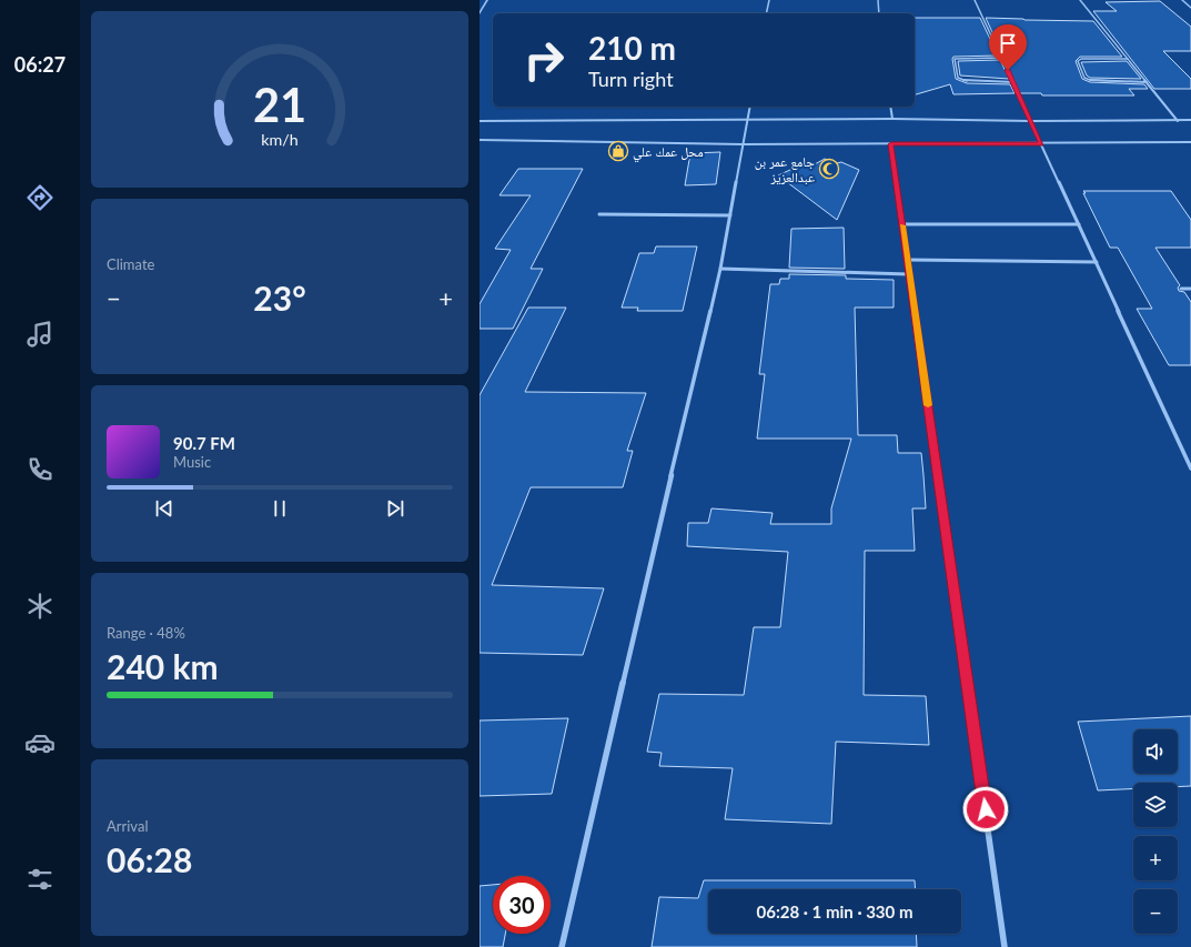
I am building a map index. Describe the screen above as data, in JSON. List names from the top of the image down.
{
  "places": {
    "shop": ["محل عمك علي"],
    "mosque": ["جامع عمر بن عبدالعزيز"]
  },
  "page": {
    "tabs": "06:27",
    "turn": ["210 m", "Turn right"],
    "tile": [
      "Climate",
      ["Range · 48%", "240 km"],
      ["Arrival", "06:28"]
    ],
    "heat": ["−", "23°", "+"],
    "song": ["90.7 FM", "Music"],
    "map_buttons": ["+", "−"],
    "limit": "30",
    "trip": "06:28 · 1 min · 330 m",
    "gauge": ["21", "km/h"]
  }
}
